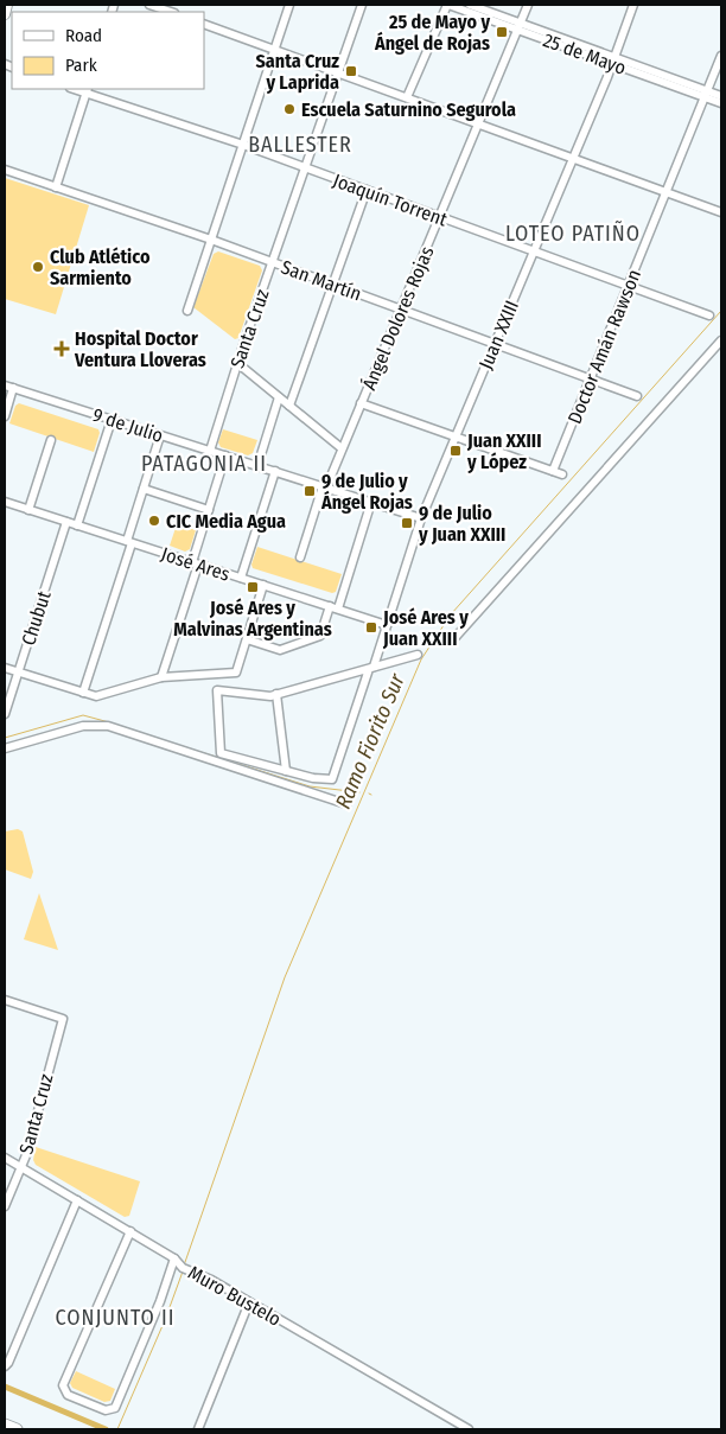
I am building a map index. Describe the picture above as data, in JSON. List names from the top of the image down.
{
  "streets": {
    "street": [
      "25 de Mayo",
      "Joaquín Torrent",
      "San Martín",
      "Ángel Dolores Rojas",
      "Santa Cruz",
      "Juan XXIII",
      "Doctor Amán Rawson",
      "9 de Julio",
      "José Ares",
      "Chubut",
      "Muro Bustelo"
    ]
  },
  "crossings": [
    ["25 de Mayo", "Ángel Dolores Rojas"],
    ["25 de Mayo", "Juan XXIII"],
    ["25 de Mayo", "Doctor Amán Rawson"],
    ["Joaquín Torrent", "Ángel Dolores Rojas"],
    ["Joaquín Torrent", "Santa Cruz"],
    ["Joaquín Torrent", "Juan XXIII"],
    ["Joaquín Torrent", "Doctor Amán Rawson"],
    ["San Martín", "Ángel Dolores Rojas"],
    ["San Martín", "Santa Cruz"],
    ["San Martín", "Juan XXIII"],
    ["San Martín", "Doctor Amán Rawson"],
    ["Ángel Dolores Rojas", "9 de Julio"],
    ["Santa Cruz", "9 de Julio"],
    ["Santa Cruz", "Muro Bustelo"],
    ["Juan XXIII", "9 de Julio"],
    ["Juan XXIII", "José Ares"],
    ["José Ares", "Chubut"]
  ],
  "districts": [
    "BALLESTER",
    "LOTEO PATIÑO",
    "PATAGONIA II",
    "CONJUNTO II"
  ],
  "water": ["Ramo Fiorito Sur"],
  "places": {
    "transit": [
      "25 de Mayo y Ángel de Rojas",
      "Santa Cruz y Laprida",
      "Juan XXIII y López",
      "9 de Julio y Ángel Rojas",
      "9 de Julio y Juan XXIII",
      "José Ares y Malvinas Argentinas",
      "José Ares y Juan XXIII"
    ],
    "other": ["Escuela Saturnino Segurola", "Club Atlético Sarmiento", "CIC Media Agua"],
    "health": ["Hospital Doctor Ventura Lloveras"]
  },
  "legend": ["Road", "Park"]
}
